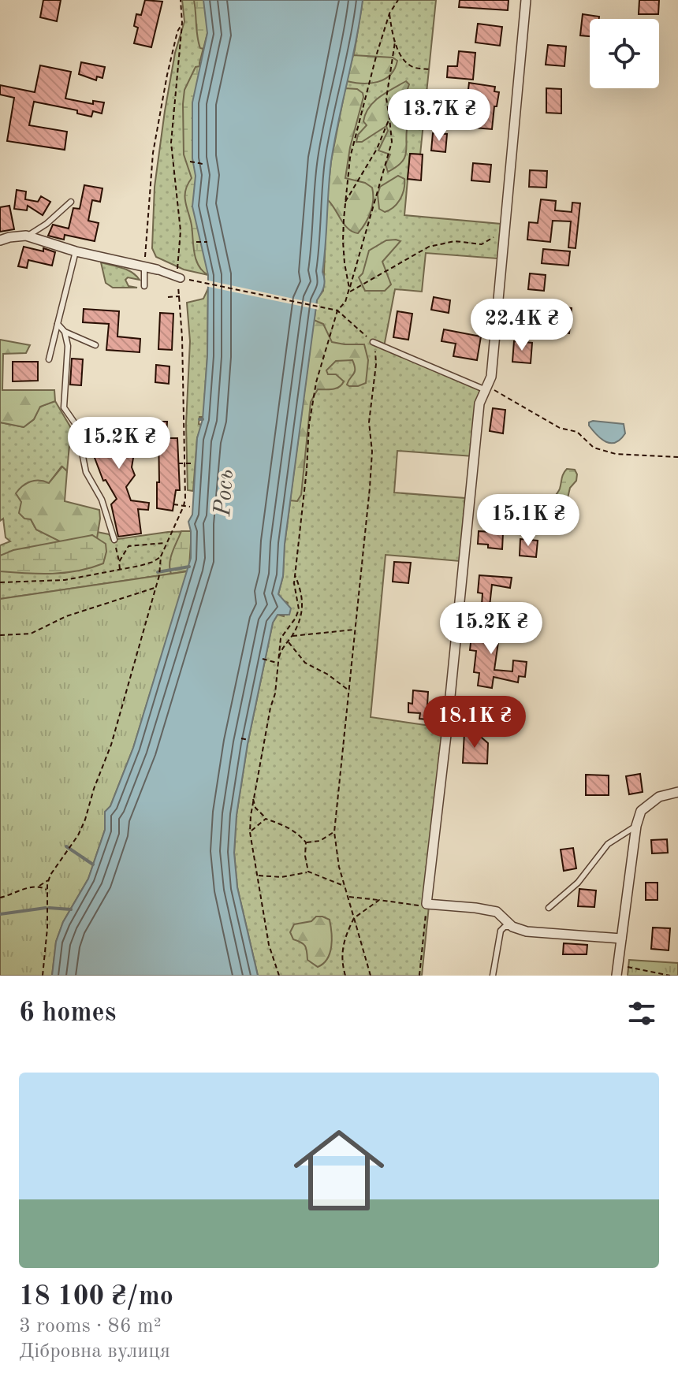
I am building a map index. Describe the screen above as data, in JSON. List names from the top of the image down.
{
  "water": ["Рось"],
  "page": {
    "price": [
      "13.7K ₴",
      "22.4K ₴",
      "15.2K ₴",
      "15.1K ₴",
      "15.2K ₴",
      "18.1K ₴"
    ],
    "heading": "6 homes",
    "list": [
      {
        "name": "18 100 ₴/mo",
        "note": "3 rooms · 86 m² · Дібровна вулиця"
      }
    ]
  }
}
